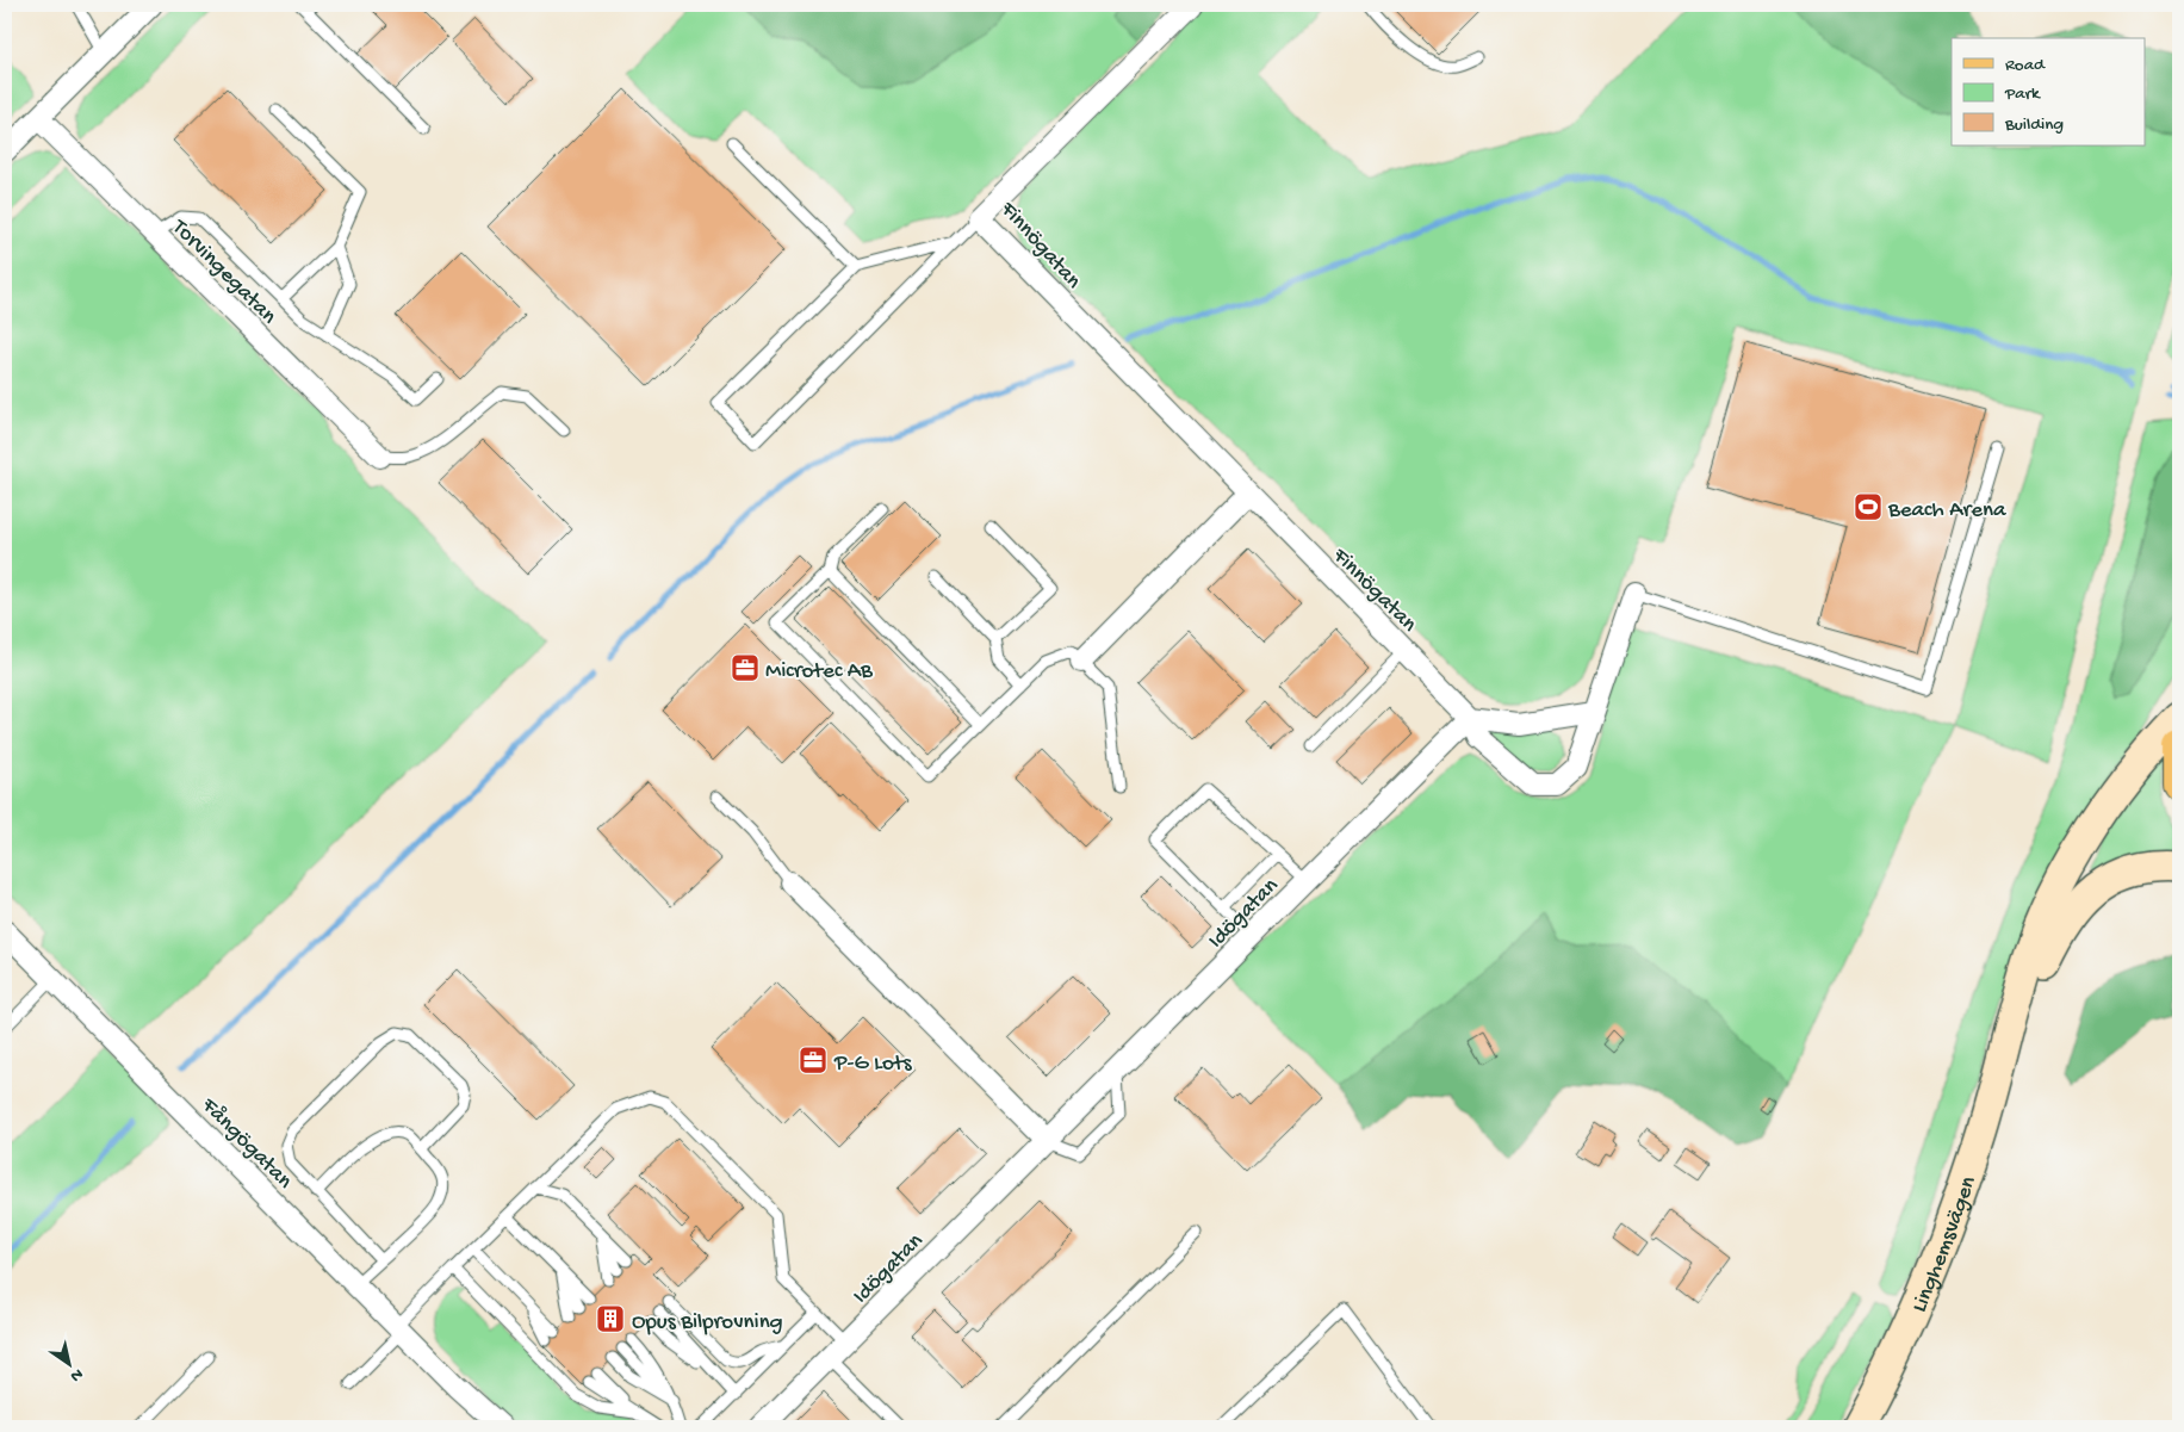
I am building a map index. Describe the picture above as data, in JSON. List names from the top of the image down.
{
  "streets": {
    "main road": ["Linghemsvägen"],
    "street": [
      "Finnögatan",
      "Torvingegatan",
      "Idögatan",
      "Fångögatan"
    ]
  },
  "crossings": [
    ["Finnögatan", "Idögatan"]
  ],
  "places": {
    "sports": ["Beach Arena"],
    "office": ["Microtec AB", "P-G Lots"],
    "building": ["Opus Bilprovning"]
  },
  "legend": ["Road", "Park", "Building"],
  "north": "bottom right"
}
